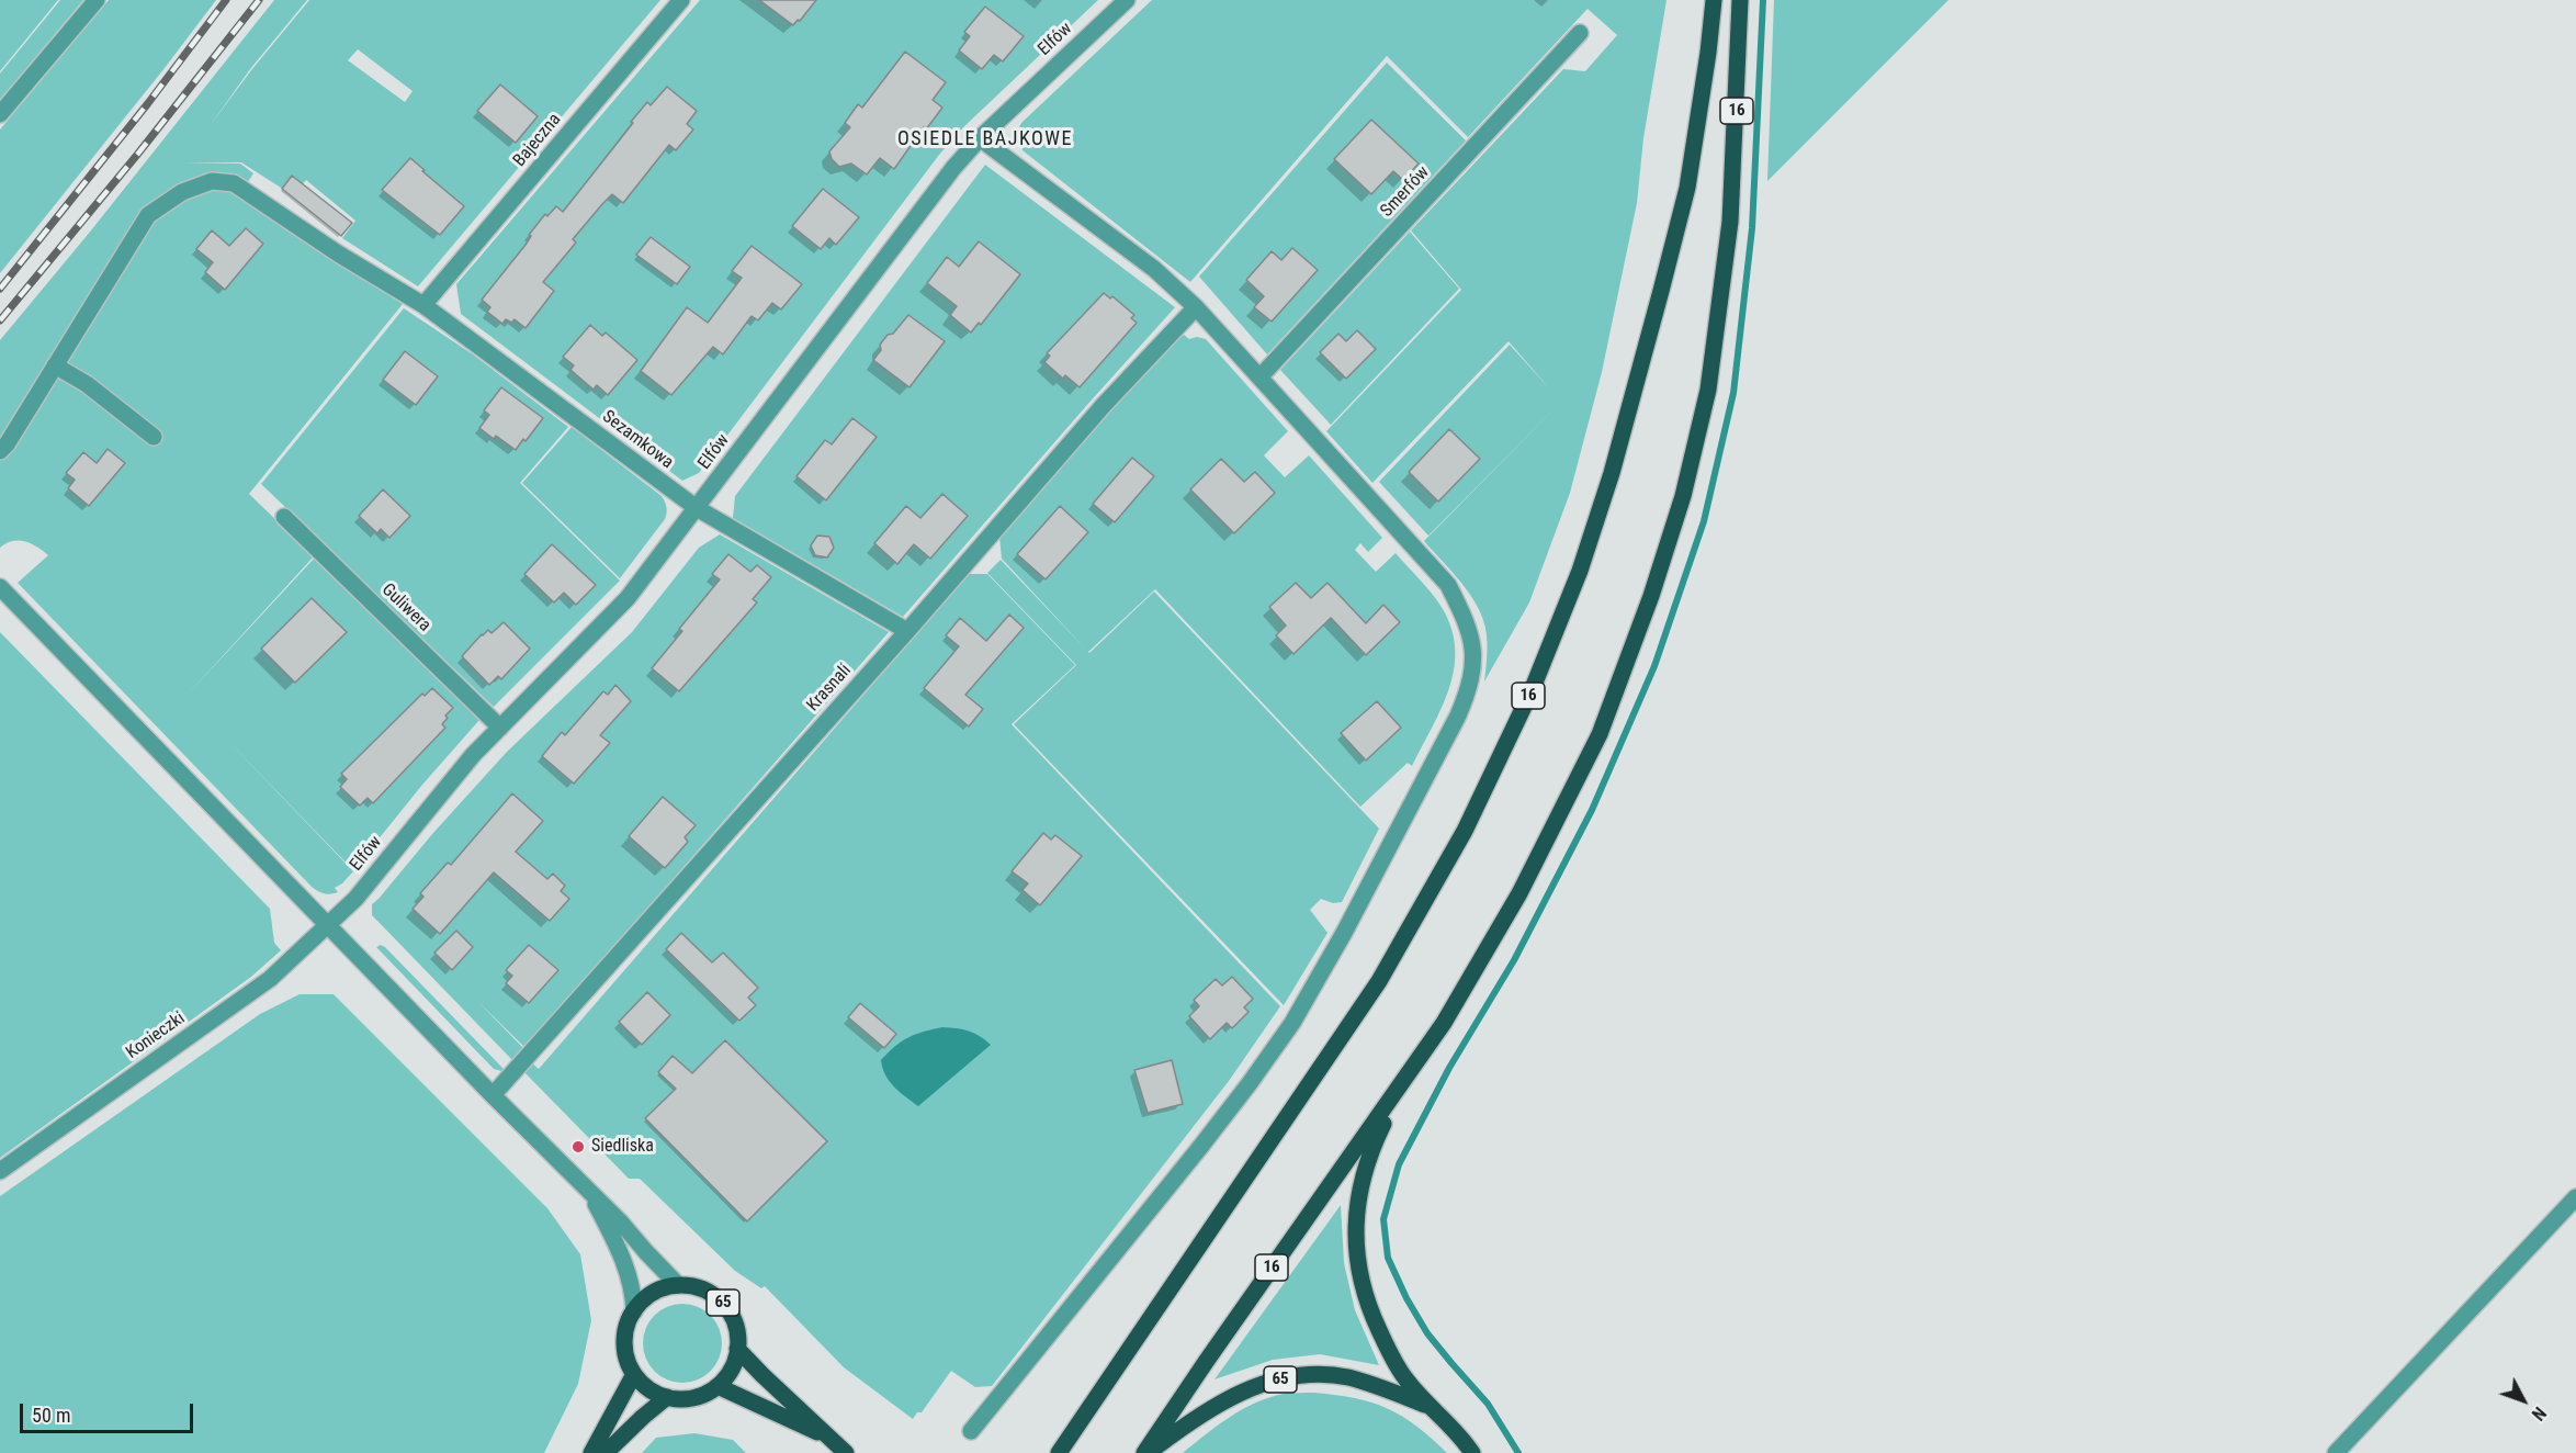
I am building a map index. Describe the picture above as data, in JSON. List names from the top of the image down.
{
  "streets": {
    "main road": ["16", "65"],
    "street": [
      "Elfów",
      "Bajeczna",
      "Smerfów",
      "Sezamkowa",
      "Guliwera",
      "Krasnali",
      "Konieczki"
    ]
  },
  "crossings": [
    ["Elfów", "Sezamkowa"],
    ["Elfów", "Guliwera"],
    ["Elfów", "Konieczki"],
    ["16", "65"],
    ["Bajeczna", "Sezamkowa"],
    ["Sezamkowa", "Krasnali"]
  ],
  "districts": ["OSIEDLE BAJKOWE"],
  "places": ["Siedliska"],
  "scale_bar": "50 m",
  "north": "bottom right"
}
